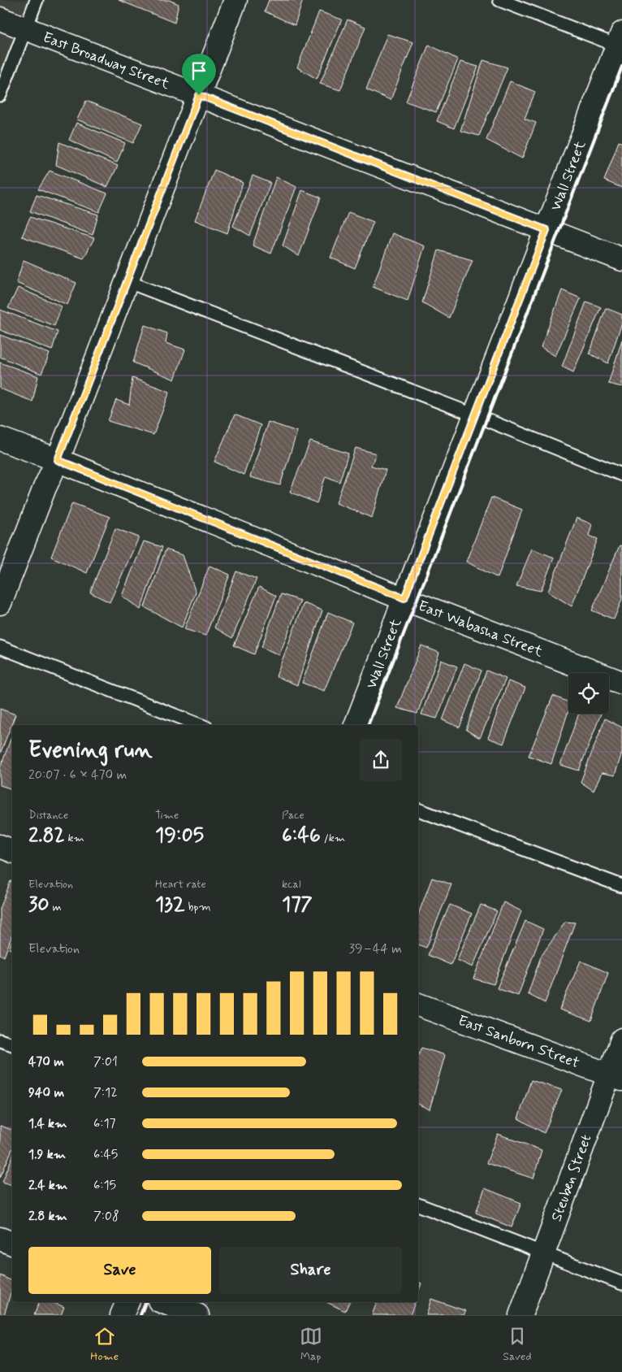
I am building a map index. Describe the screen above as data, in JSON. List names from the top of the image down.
{
  "streets": {
    "street": [
      "East Broadway Street",
      "Wall Street",
      "East Wabasha Street",
      "East Sanborn Street",
      "Steuben Street"
    ]
  },
  "crossings": [
    ["East Broadway Street", "Wall Street"],
    ["Wall Street", "East Wabasha Street"],
    ["East Sanborn Street", "Steuben Street"]
  ],
  "page": {
    "heading": ["Evening run", "20:07 · 6 × 470 m"],
    "stats": [
      ["Distance", "2.82 km"],
      ["Time", "19:05"],
      ["Pace", "6:46 /km"],
      ["Elevation", "30 m"],
      ["Heart rate", "132 bpm"],
      ["kcal", "177"]
    ],
    "chart": ["Elevation", "39–44 m"],
    "list": [
      {
        "name": "470 m",
        "note": "7:01"
      },
      {
        "name": "940 m",
        "note": "7:12"
      },
      {
        "name": "1.4 km",
        "note": "6:17"
      },
      {
        "name": "1.9 km",
        "note": "6:45"
      },
      {
        "name": "2.4 km",
        "note": "6:15"
      },
      {
        "name": "2.8 km",
        "note": "7:08"
      }
    ],
    "buttons": ["Save", "Share"],
    "tabs": ["Home", "Map", "Saved"]
  }
}
